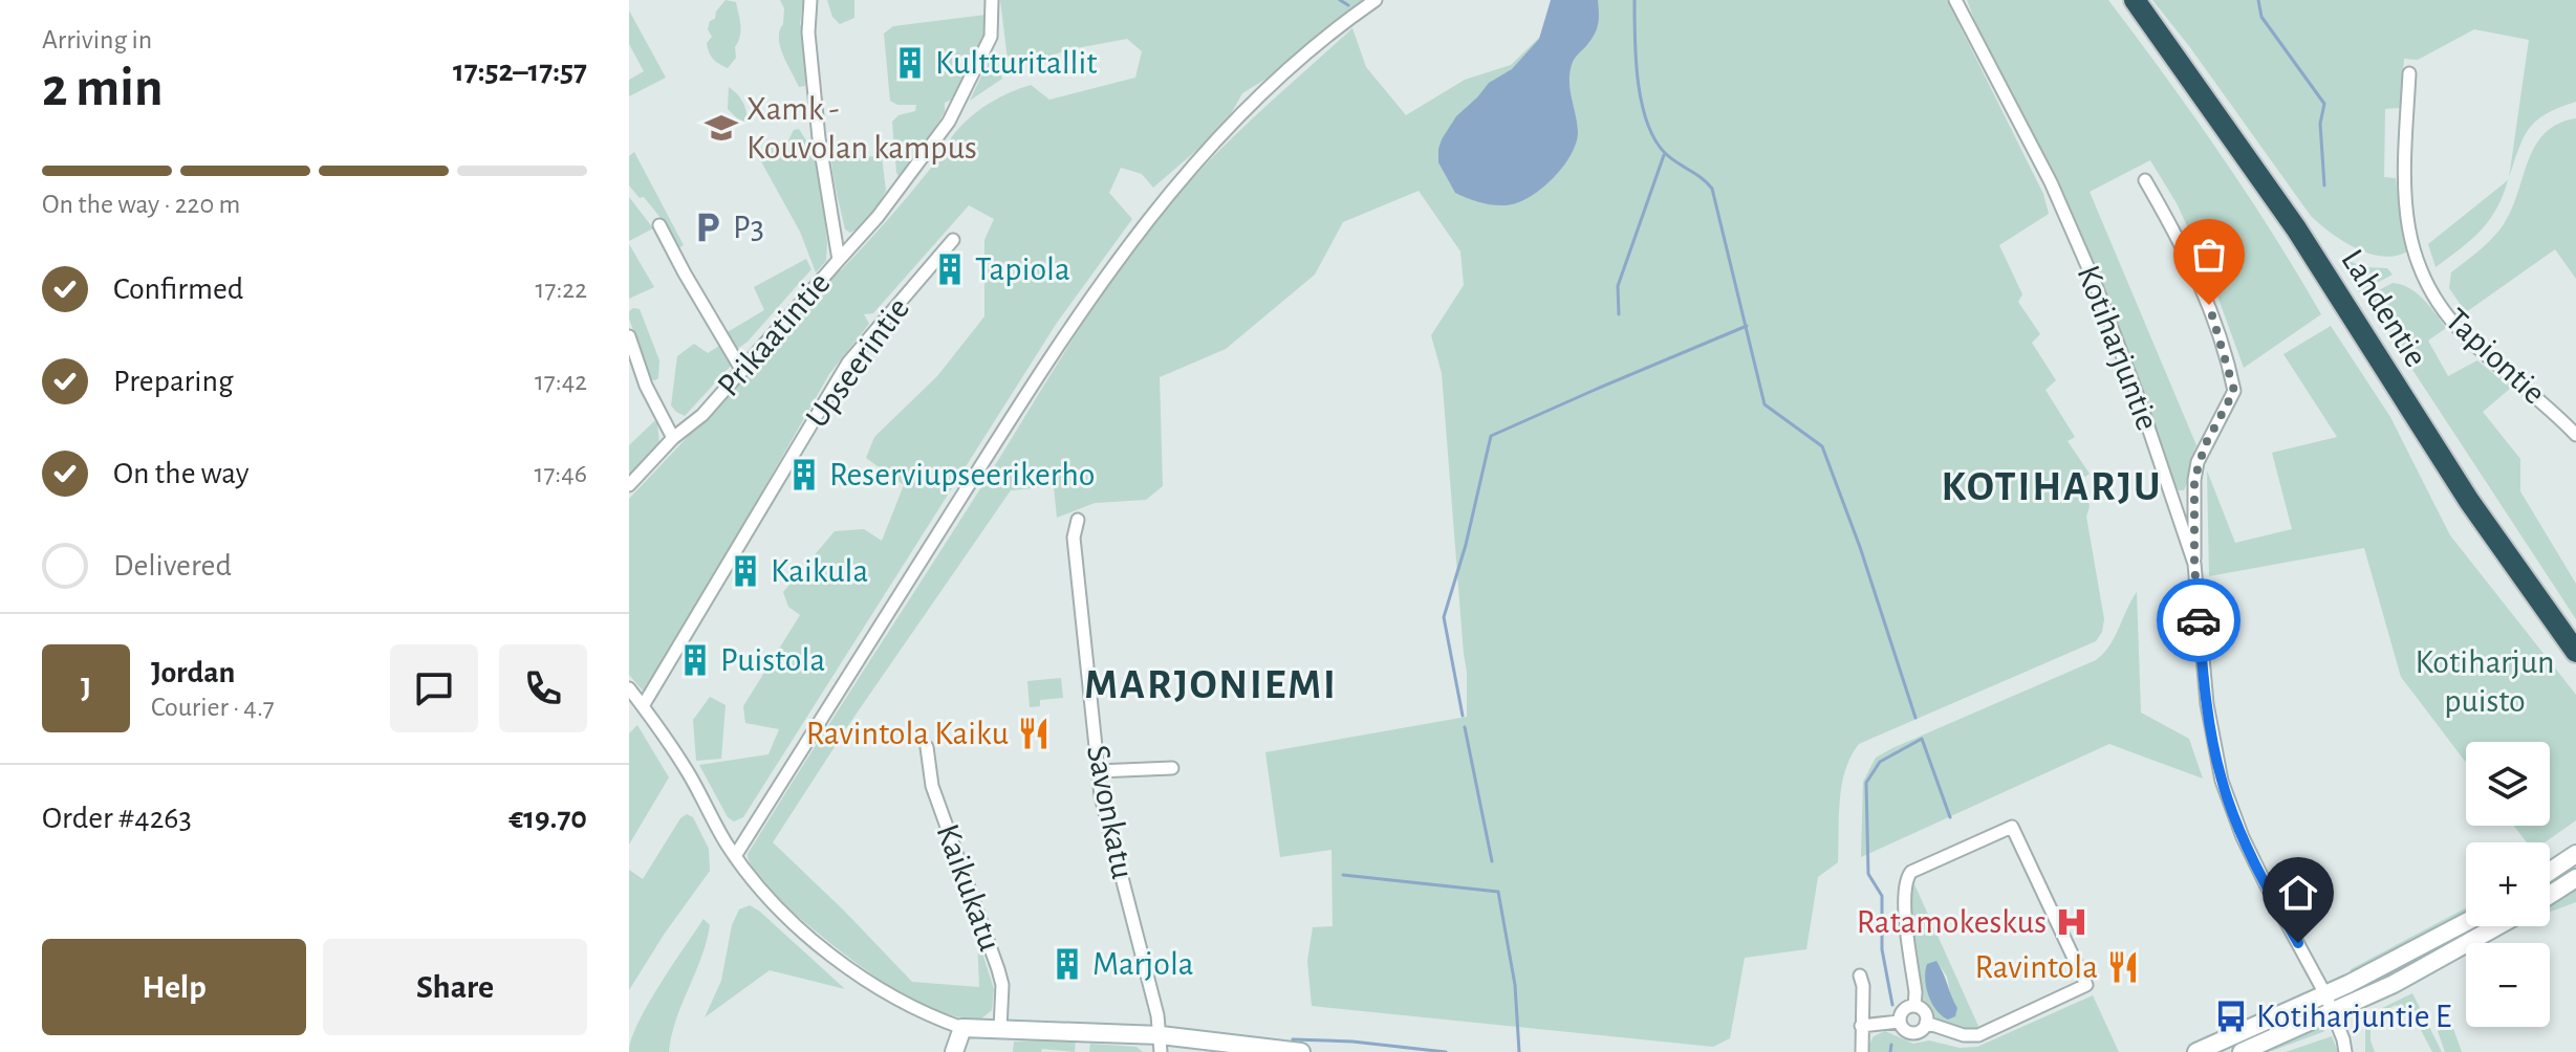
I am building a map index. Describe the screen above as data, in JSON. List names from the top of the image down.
{
  "streets": {
    "highway": ["Lahdentie"],
    "street": [
      "Prikaatintie",
      "Kotiharjuntie",
      "Tapiontie",
      "Upseerintie",
      "Savonkatu",
      "Kaikukatu"
    ]
  },
  "districts": ["KOTIHARJU", "MARJONIEMI"],
  "parks": ["Kotiharjun puisto"],
  "places": {
    "building": [
      "Kultturitallit",
      "Tapiola",
      "Reserviupseerikerho",
      "Kaikula",
      "Puistola",
      "Marjola"
    ],
    "school or university": ["Xamk - Kouvolan kampus"],
    "parking": ["P3"],
    "restaurant": ["Ravintola Kaiku", "Ravintola"],
    "hospital": ["Ratamokeskus"],
    "bus stop": ["Kotiharjuntie E"]
  },
  "page": {
    "heading": ["2 min", "Arriving in", "17:52–17:57"],
    "panel": [
      "Jordan",
      "Courier · 4.7",
      "Order #4263",
      "€19.70"
    ],
    "bar": "On the way · 220 m",
    "list": [
      ["Confirmed", "17:22"],
      ["Preparing", "17:42"],
      ["On the way", "17:46"],
      "Delivered"
    ],
    "round": "J",
    "map_buttons": ["+", "−"],
    "buttons": ["Help", "Share"]
  }
}
